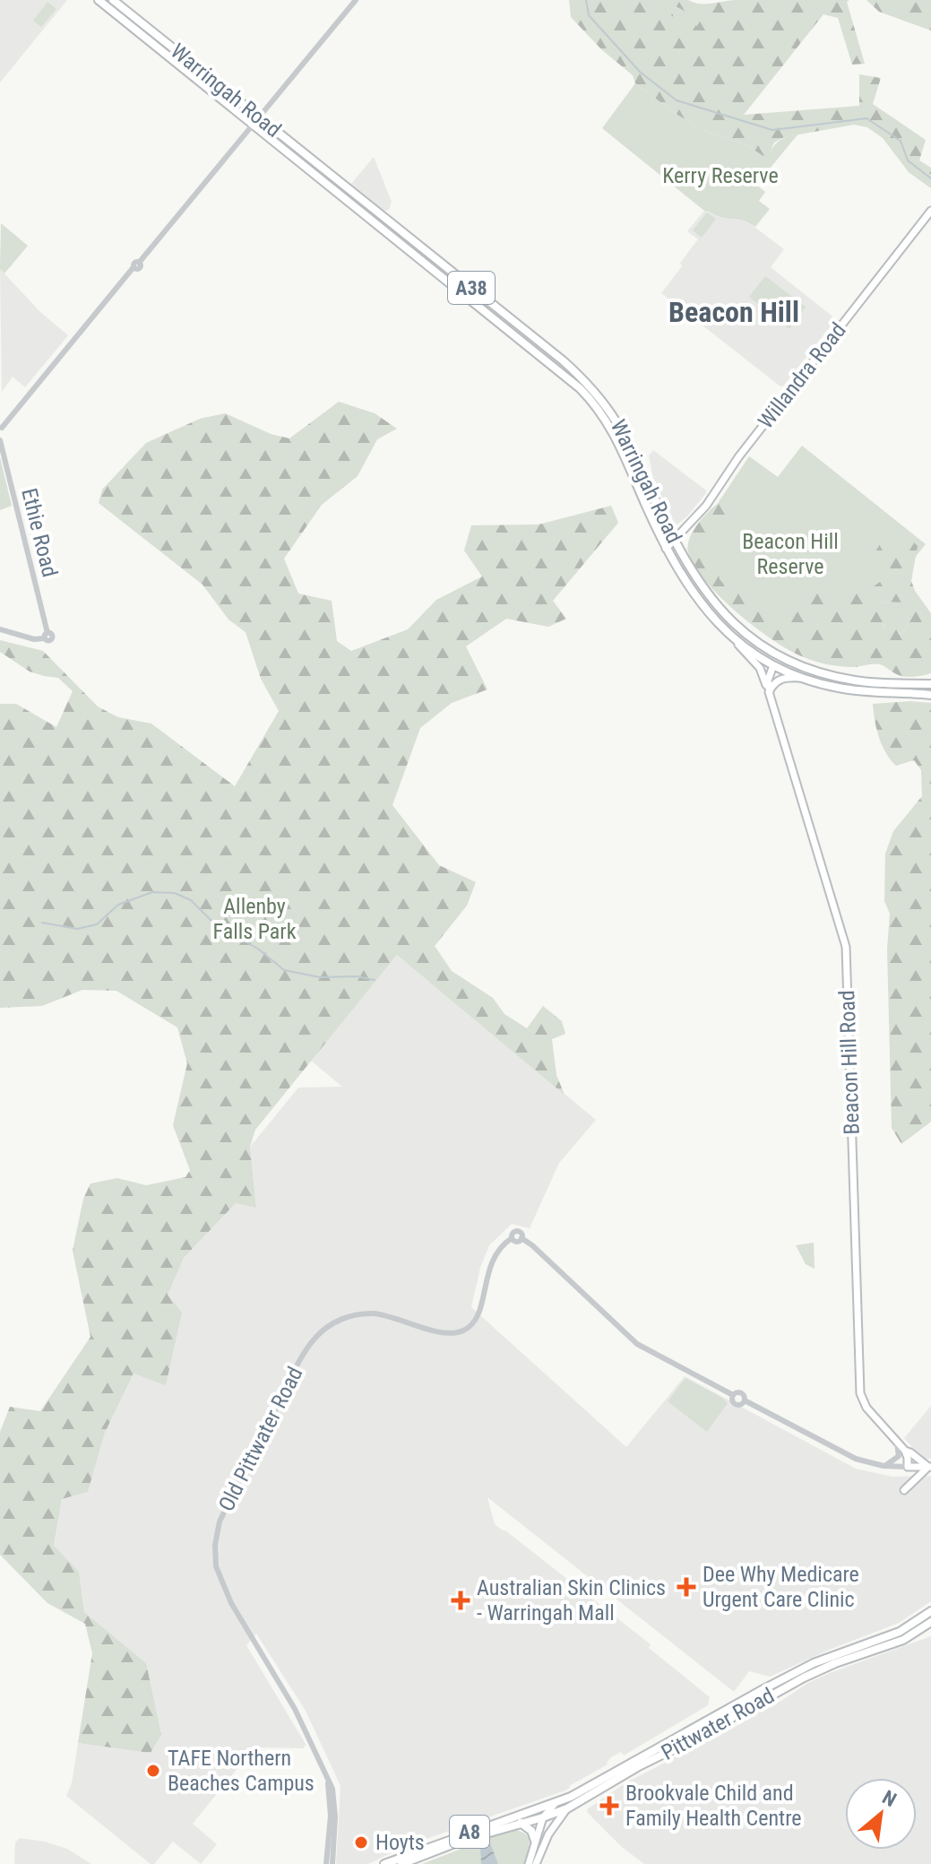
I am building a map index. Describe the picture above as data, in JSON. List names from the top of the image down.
{
  "streets": {
    "highway": [
      "Warringah Road",
      "A38",
      "Pittwater Road",
      "A8"
    ],
    "main road": ["Willandra Road", "Beacon Hill Road"],
    "street": ["Ethie Road", "Old Pittwater Road"]
  },
  "crossings": [
    ["Warringah Road", "Willandra Road"],
    ["Warringah Road", "Beacon Hill Road"],
    ["Pittwater Road", "A8"]
  ],
  "districts": ["Beacon Hill"],
  "parks": ["Kerry Reserve", "Beacon Hill Reserve", "Allenby Falls Park"],
  "places": {
    "health": ["Dee Why Medicare Urgent Care Clinic", "Australian Skin Clinics - Warringah Mall", "Brookvale Child and Family Health Centre"],
    "other": ["TAFE Northern Beaches Campus", "Hoyts"]
  },
  "north": "top right"
}
